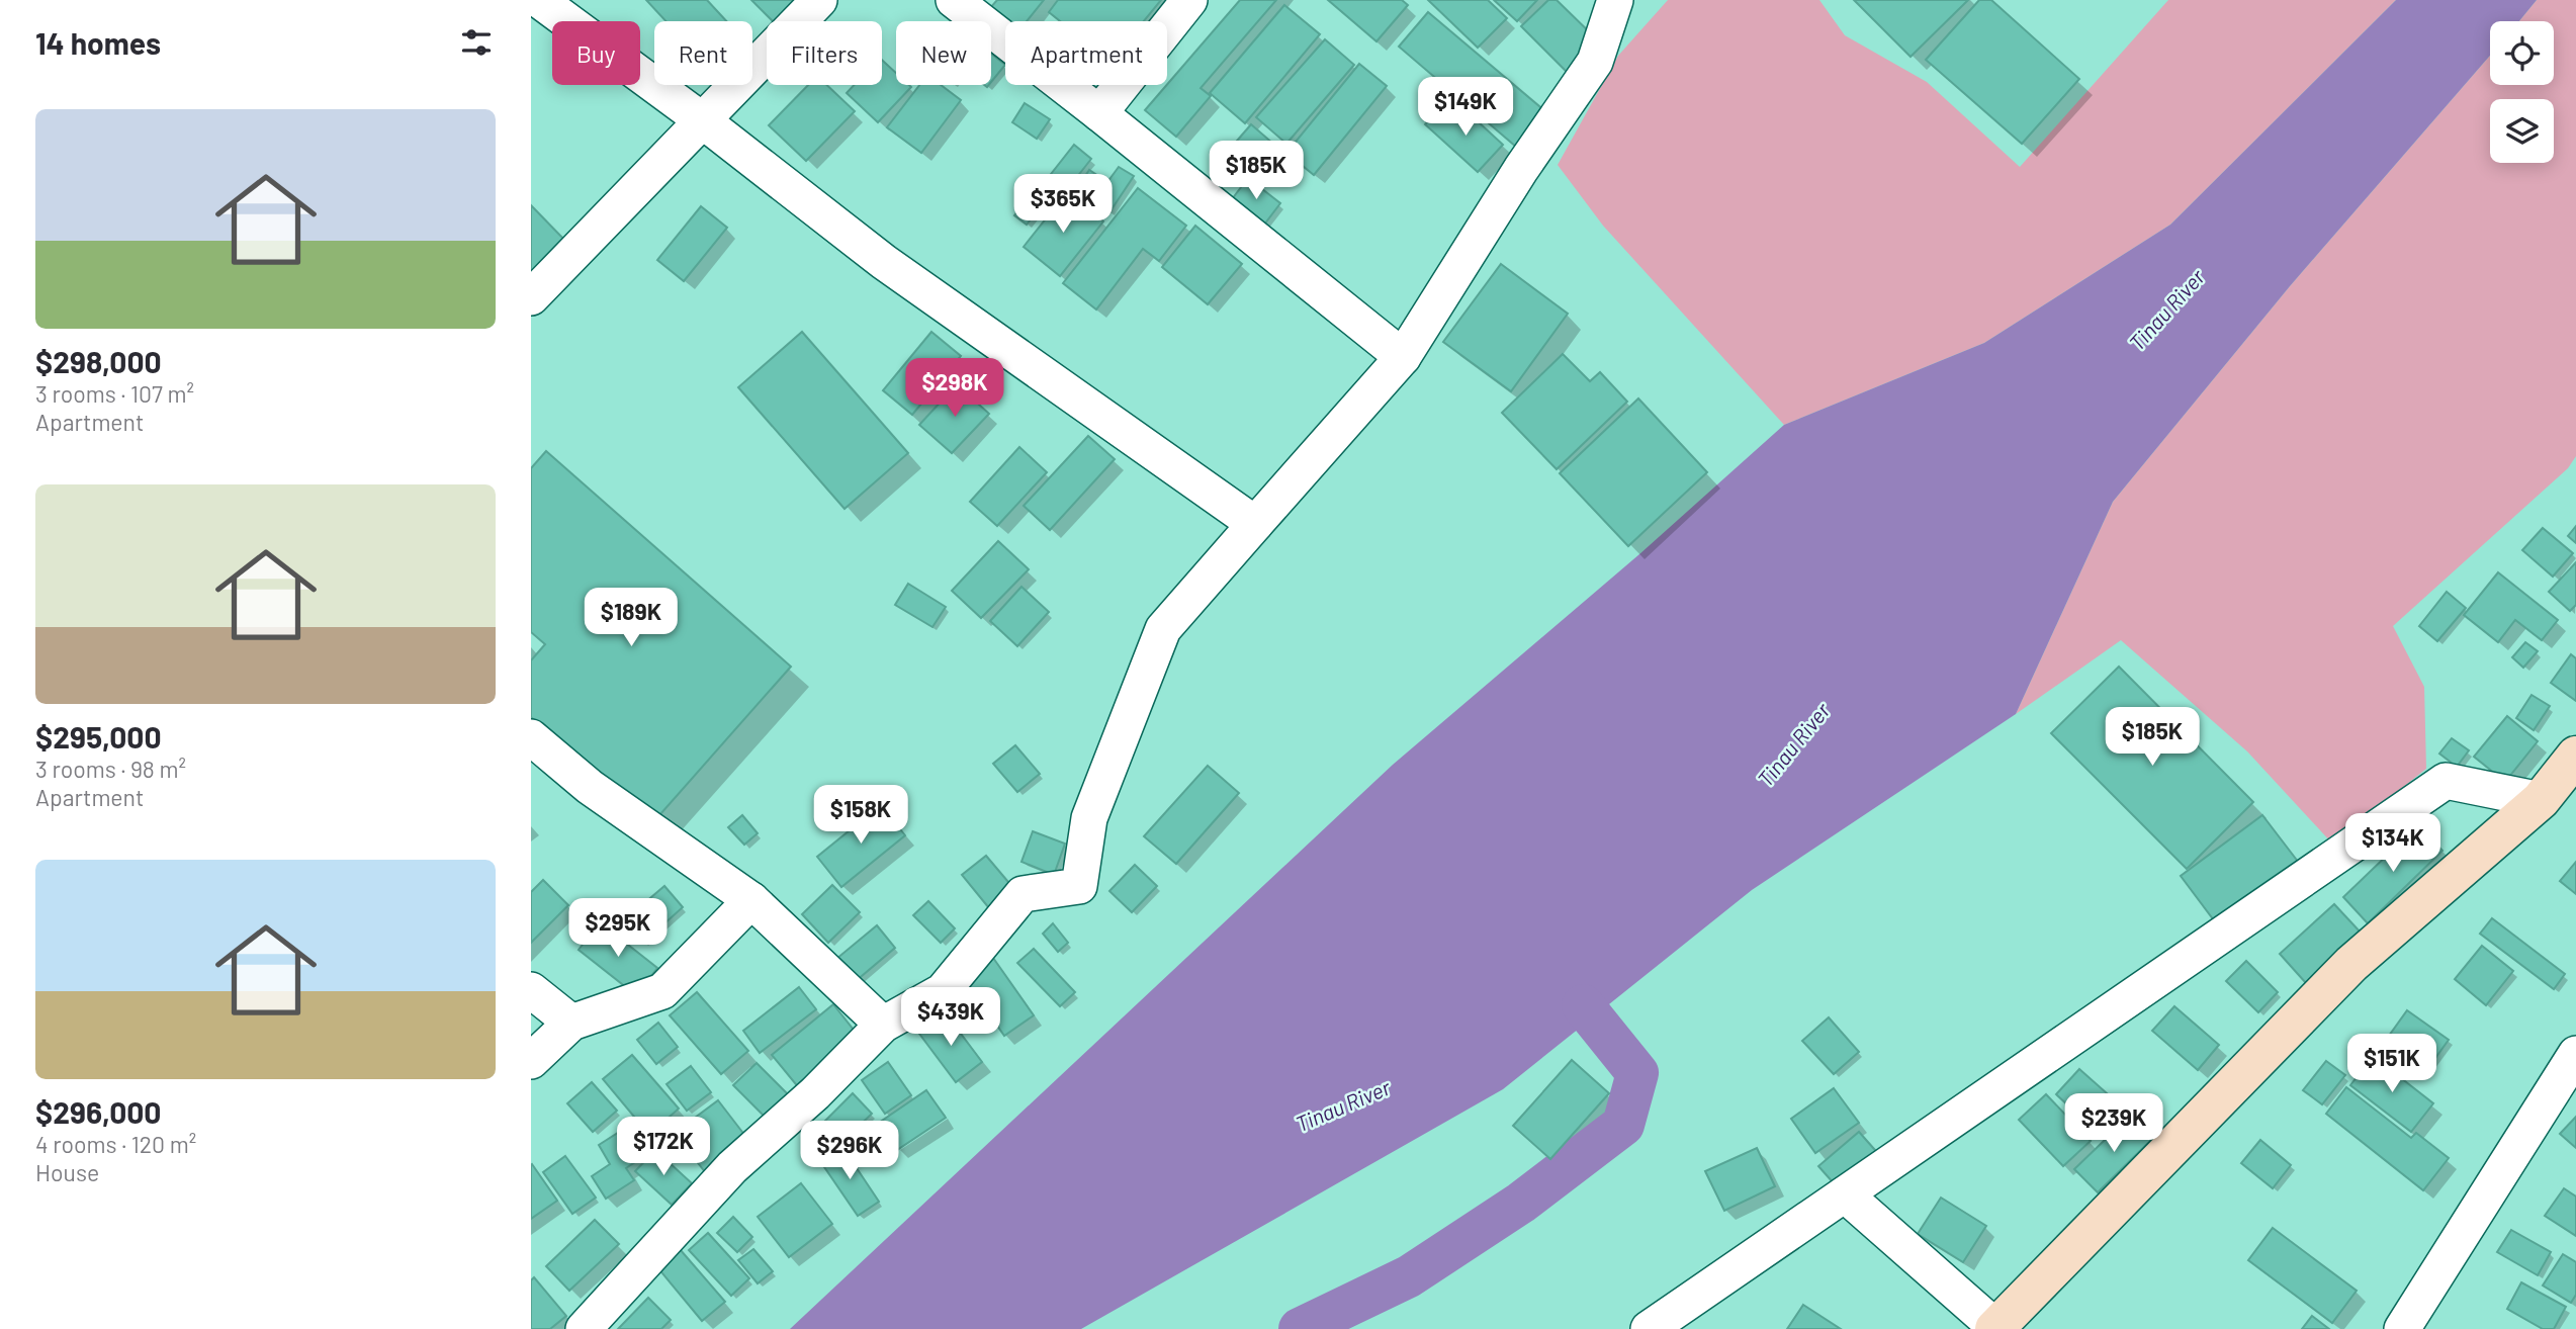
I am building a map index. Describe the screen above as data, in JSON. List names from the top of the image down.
{
  "water": ["Tinau River"],
  "page": {
    "heading": "14 homes",
    "chip": [
      "Buy",
      "Rent",
      "Filters",
      "New",
      "Apartment"
    ],
    "price": [
      "$149K",
      "$185K",
      "$365K",
      "$298K",
      "$189K",
      "$185K",
      "$158K",
      "$134K",
      "$295K",
      "$439K",
      "$151K",
      "$239K",
      "$172K",
      "$296K"
    ],
    "list": [
      {
        "name": "$298,000",
        "note": "3 rooms · 107 m² · Apartment"
      },
      {
        "name": "$295,000",
        "note": "3 rooms · 98 m² · Apartment"
      },
      {
        "name": "$296,000",
        "note": "4 rooms · 120 m² · House"
      }
    ]
  }
}
